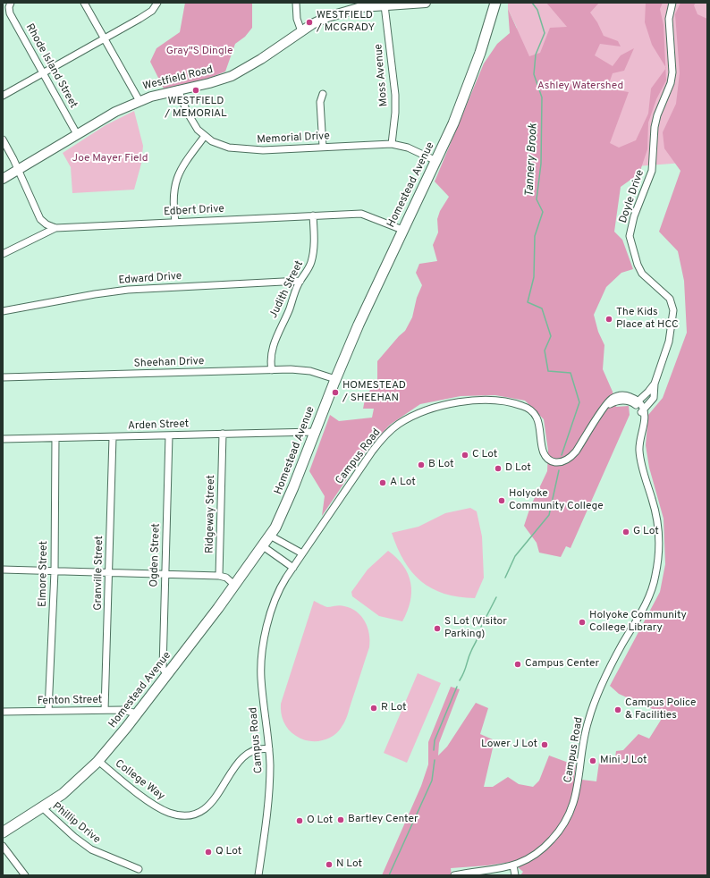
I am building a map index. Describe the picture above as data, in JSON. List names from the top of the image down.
{
  "streets": {
    "main road": ["Westfield Road", "Homestead Avenue"],
    "street": [
      "Rhode Island Street",
      "Moss Avenue",
      "Memorial Drive",
      "Doyle Drive",
      "Edbert Drive",
      "Edward Drive",
      "Judith Street",
      "Sheehan Drive",
      "Arden Street",
      "Campus Road",
      "Ridgeway Street",
      "Ogden Street",
      "Granville Street",
      "Elmore Street",
      "Fenton Street",
      "College Way",
      "Phillip Drive"
    ]
  },
  "crossings": [
    ["Rhode Island Street", "Westfield Road"],
    ["Moss Avenue", "Westfield Road"],
    ["Moss Avenue", "Memorial Drive"],
    ["Westfield Road", "Memorial Drive"],
    ["Memorial Drive", "Homestead Avenue"],
    ["Homestead Avenue", "Edbert Drive"],
    ["Homestead Avenue", "Sheehan Drive"],
    ["Homestead Avenue", "Arden Street"],
    ["Homestead Avenue", "Ogden Street"],
    ["Homestead Avenue", "Fenton Street"],
    ["Homestead Avenue", "College Way"],
    ["Homestead Avenue", "Phillip Drive"],
    ["Doyle Drive", "Campus Road"],
    ["Edbert Drive", "Judith Street"],
    ["Edward Drive", "Judith Street"],
    ["Judith Street", "Sheehan Drive"],
    ["Arden Street", "Ridgeway Street"],
    ["Arden Street", "Ogden Street"],
    ["Arden Street", "Granville Street"],
    ["Arden Street", "Elmore Street"],
    ["Campus Road", "College Way"],
    ["Granville Street", "Fenton Street"],
    ["Elmore Street", "Fenton Street"]
  ],
  "water": ["Tannery Brook"],
  "parks": ["Gray\"S Dingle", "Ashley Watershed", "Joe Mayer Field"],
  "places": [
    "WESTFIELD / MCGRADY",
    "WESTFIELD / MEMORIAL",
    "The Kids Place at HCC",
    "HOMESTEAD / SHEEHAN",
    "C Lot",
    "B Lot",
    "D Lot",
    "A Lot",
    "Holyoke Community College",
    "G Lot",
    "Holyoke Community College Library",
    "S Lot (Visitor Parking)",
    "Campus Center",
    "R Lot",
    "Campus Police & Facilities",
    "Lower J Lot",
    "Mini J Lot",
    "Bartley Center",
    "O Lot",
    "Q Lot",
    "N Lot"
  ]
}
